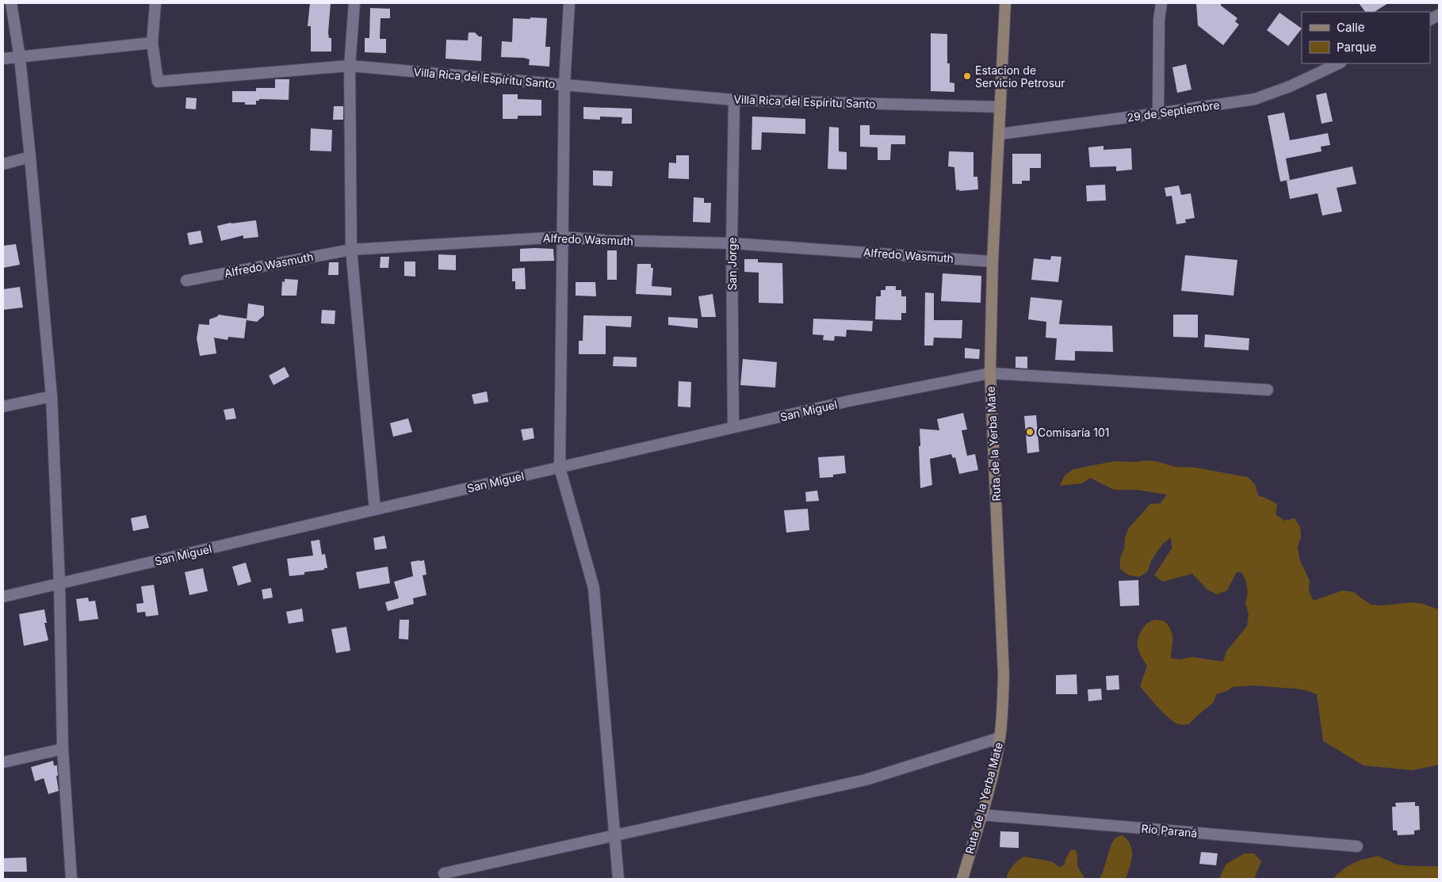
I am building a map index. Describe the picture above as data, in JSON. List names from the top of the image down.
{
  "streets": {
    "main road": ["Ruta de la Yerba Mate"],
    "street": [
      "Villa Rica del Espíritu Santo",
      "29 de Septiembre",
      "Alfredo Wasmuth",
      "San Jorge",
      "San Miguel",
      "Rio Paraná"
    ]
  },
  "crossings": [
    ["Villa Rica del Espíritu Santo", "San Jorge"],
    ["Villa Rica del Espíritu Santo", "Ruta de la Yerba Mate"],
    ["29 de Septiembre", "Ruta de la Yerba Mate"],
    ["Alfredo Wasmuth", "San Jorge"],
    ["Alfredo Wasmuth", "Ruta de la Yerba Mate"],
    ["San Jorge", "San Miguel"],
    ["San Miguel", "Ruta de la Yerba Mate"],
    ["Ruta de la Yerba Mate", "Rio Paraná"]
  ],
  "places": ["Estacion de Servicio Petrosur", "Comisaría 101"],
  "legend": ["Calle", "Parque"]
}
